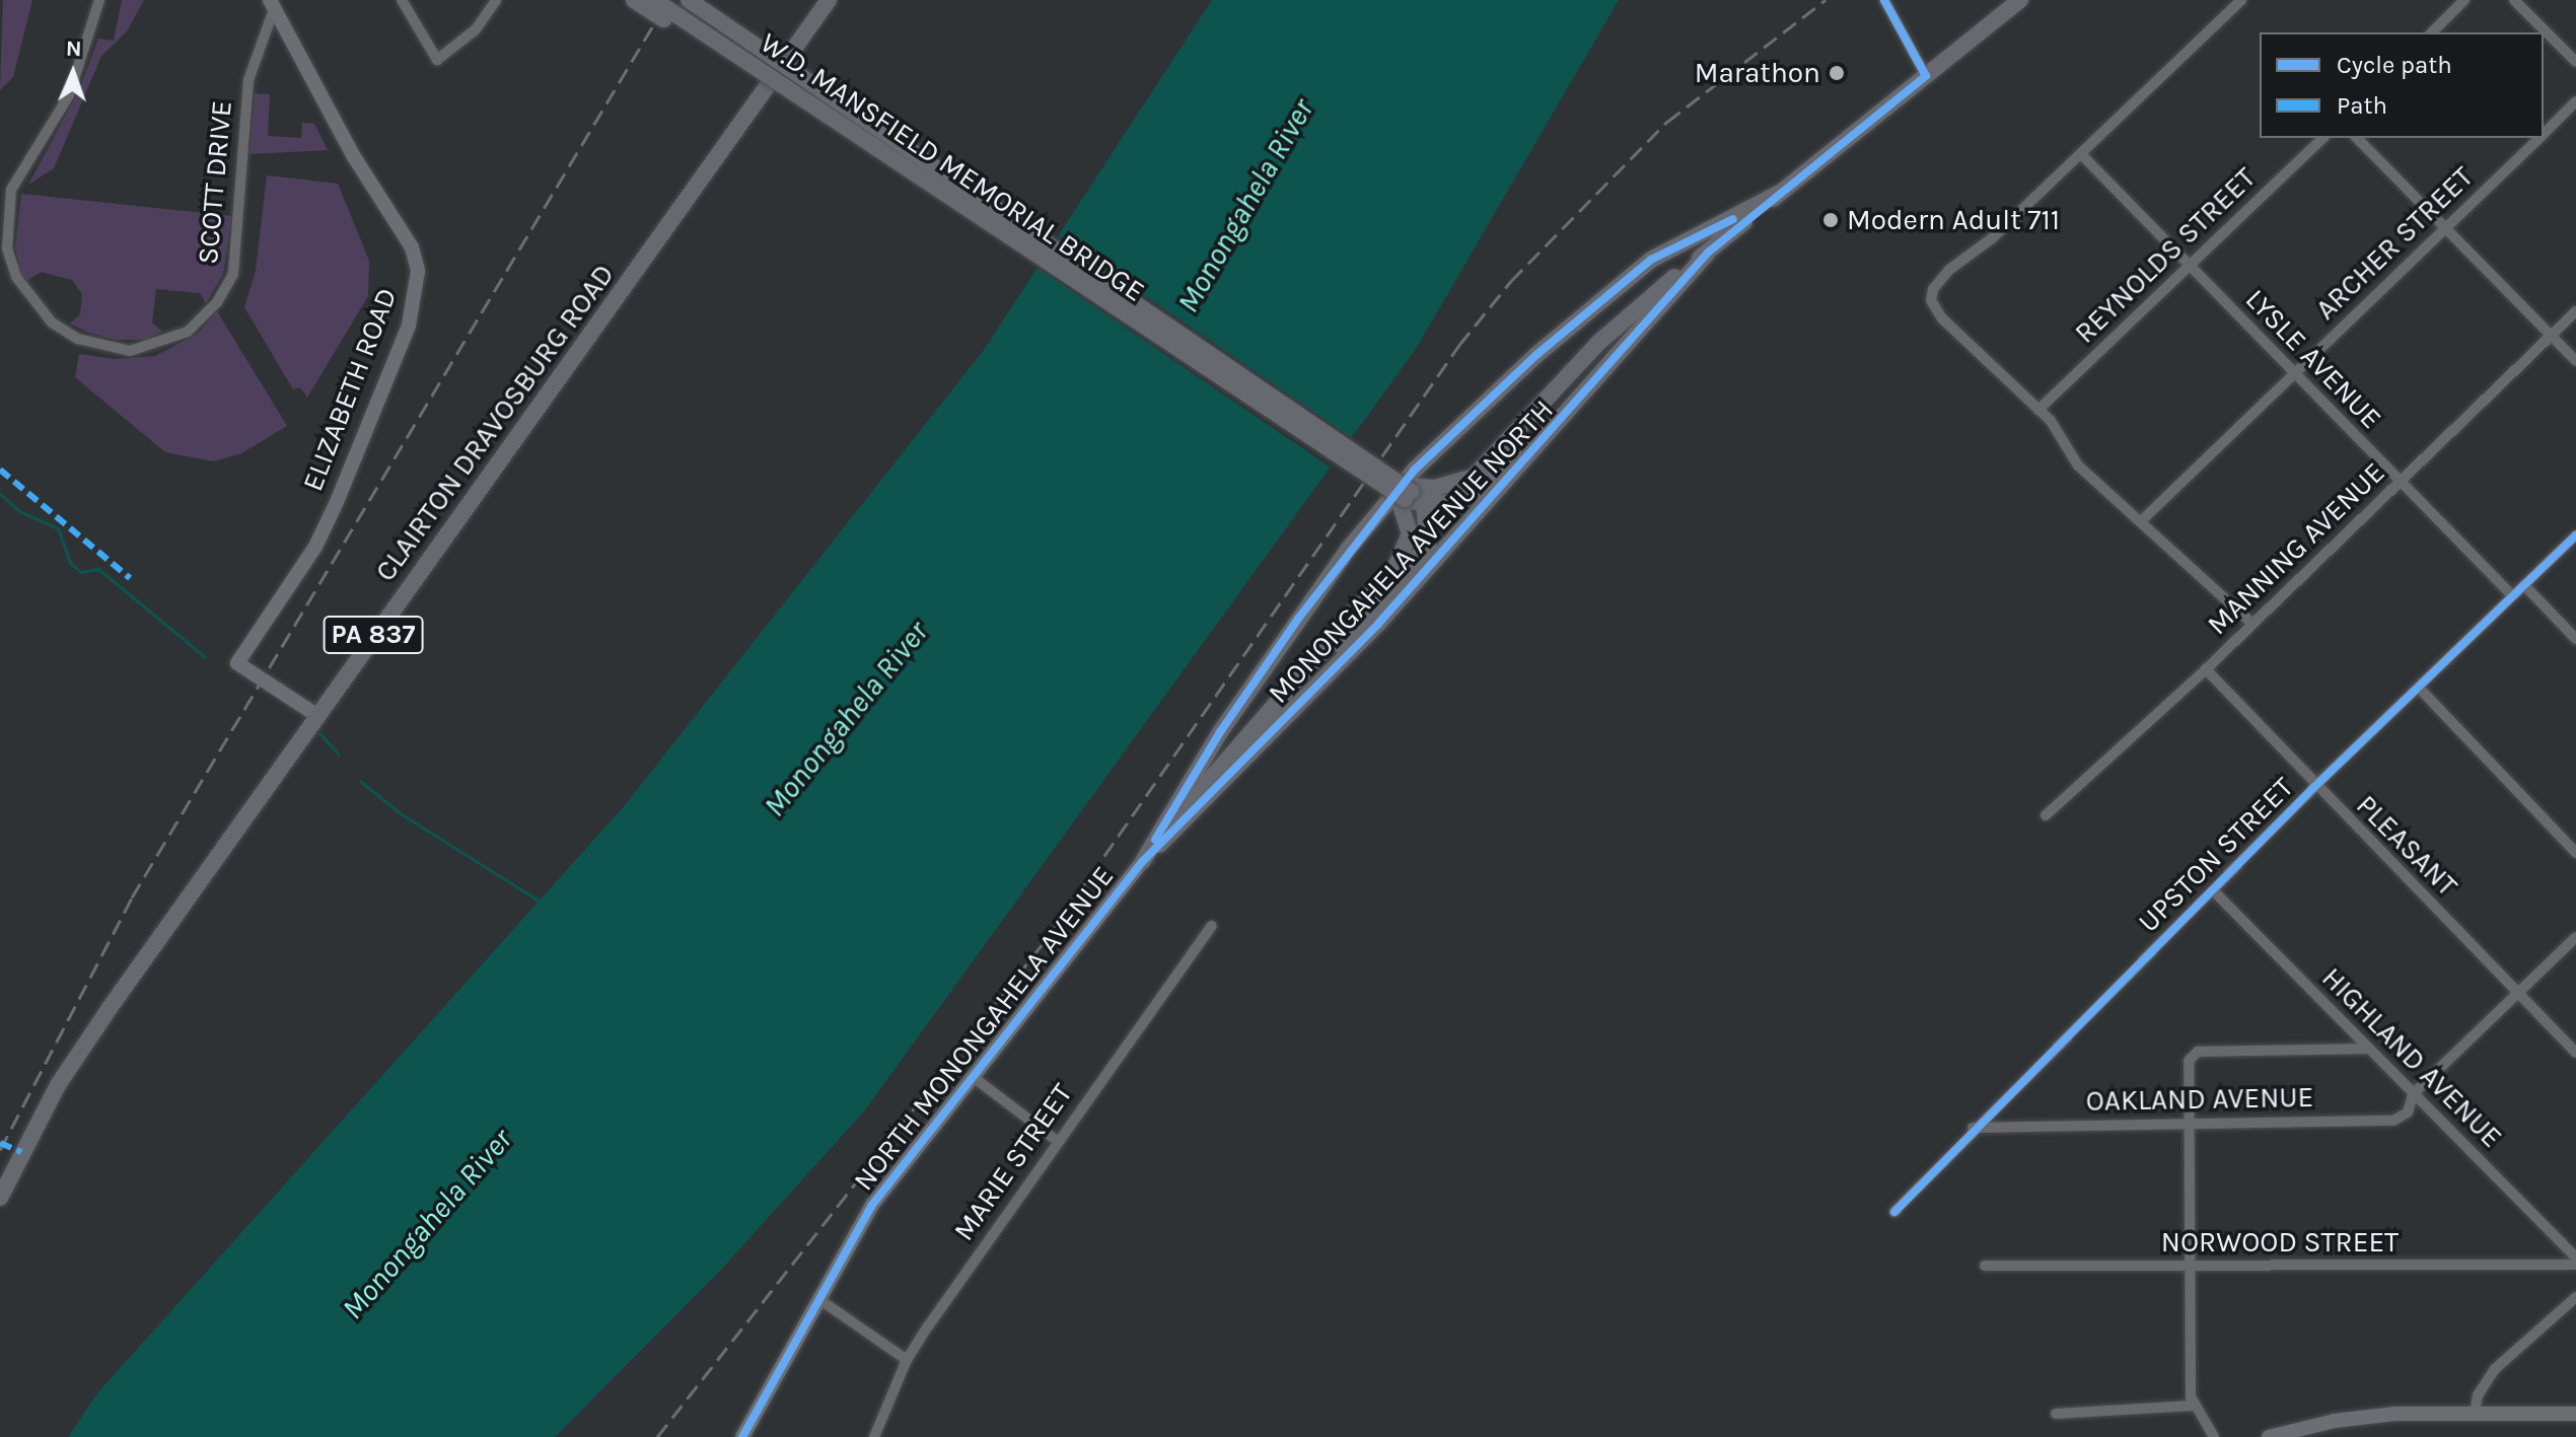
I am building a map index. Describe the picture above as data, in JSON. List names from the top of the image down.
{
  "streets": {
    "main road": [
      "W.D. MANSFIELD MEMORIAL BRIDGE",
      "ELIZABETH ROAD",
      "CLAIRTON DRAVOSBURG ROAD",
      "MONONGAHELA AVENUE NORTH",
      "PA 837",
      "NORTH MONONGAHELA AVENUE"
    ],
    "street": [
      "SCOTT DRIVE",
      "ARCHER STREET",
      "REYNOLDS STREET",
      "LYSLE AVENUE",
      "MANNING AVENUE",
      "PLEASANT",
      "UPSTON STREET",
      "HIGHLAND AVENUE",
      "OAKLAND AVENUE",
      "MARIE STREET",
      "NORWOOD STREET"
    ]
  },
  "crossings": [
    ["W.D. MANSFIELD MEMORIAL BRIDGE", "CLAIRTON DRAVOSBURG ROAD"],
    ["W.D. MANSFIELD MEMORIAL BRIDGE", "PA 837"],
    ["SCOTT DRIVE", "ELIZABETH ROAD"],
    ["ARCHER STREET", "LYSLE AVENUE"],
    ["REYNOLDS STREET", "LYSLE AVENUE"],
    ["LYSLE AVENUE", "MANNING AVENUE"],
    ["LYSLE AVENUE", "UPSTON STREET"],
    ["ELIZABETH ROAD", "CLAIRTON DRAVOSBURG ROAD"],
    ["CLAIRTON DRAVOSBURG ROAD", "PA 837"],
    ["MANNING AVENUE", "PLEASANT"],
    ["MONONGAHELA AVENUE NORTH", "NORTH MONONGAHELA AVENUE"],
    ["PLEASANT", "UPSTON STREET"],
    ["PLEASANT", "OAKLAND AVENUE"],
    ["UPSTON STREET", "HIGHLAND AVENUE"],
    ["UPSTON STREET", "OAKLAND AVENUE"],
    ["HIGHLAND AVENUE", "OAKLAND AVENUE"]
  ],
  "water": ["Monongahela River"],
  "places": ["Marathon", "Modern Adult 711"],
  "legend": ["Cycle path", "Path"],
  "north": "top"
}
